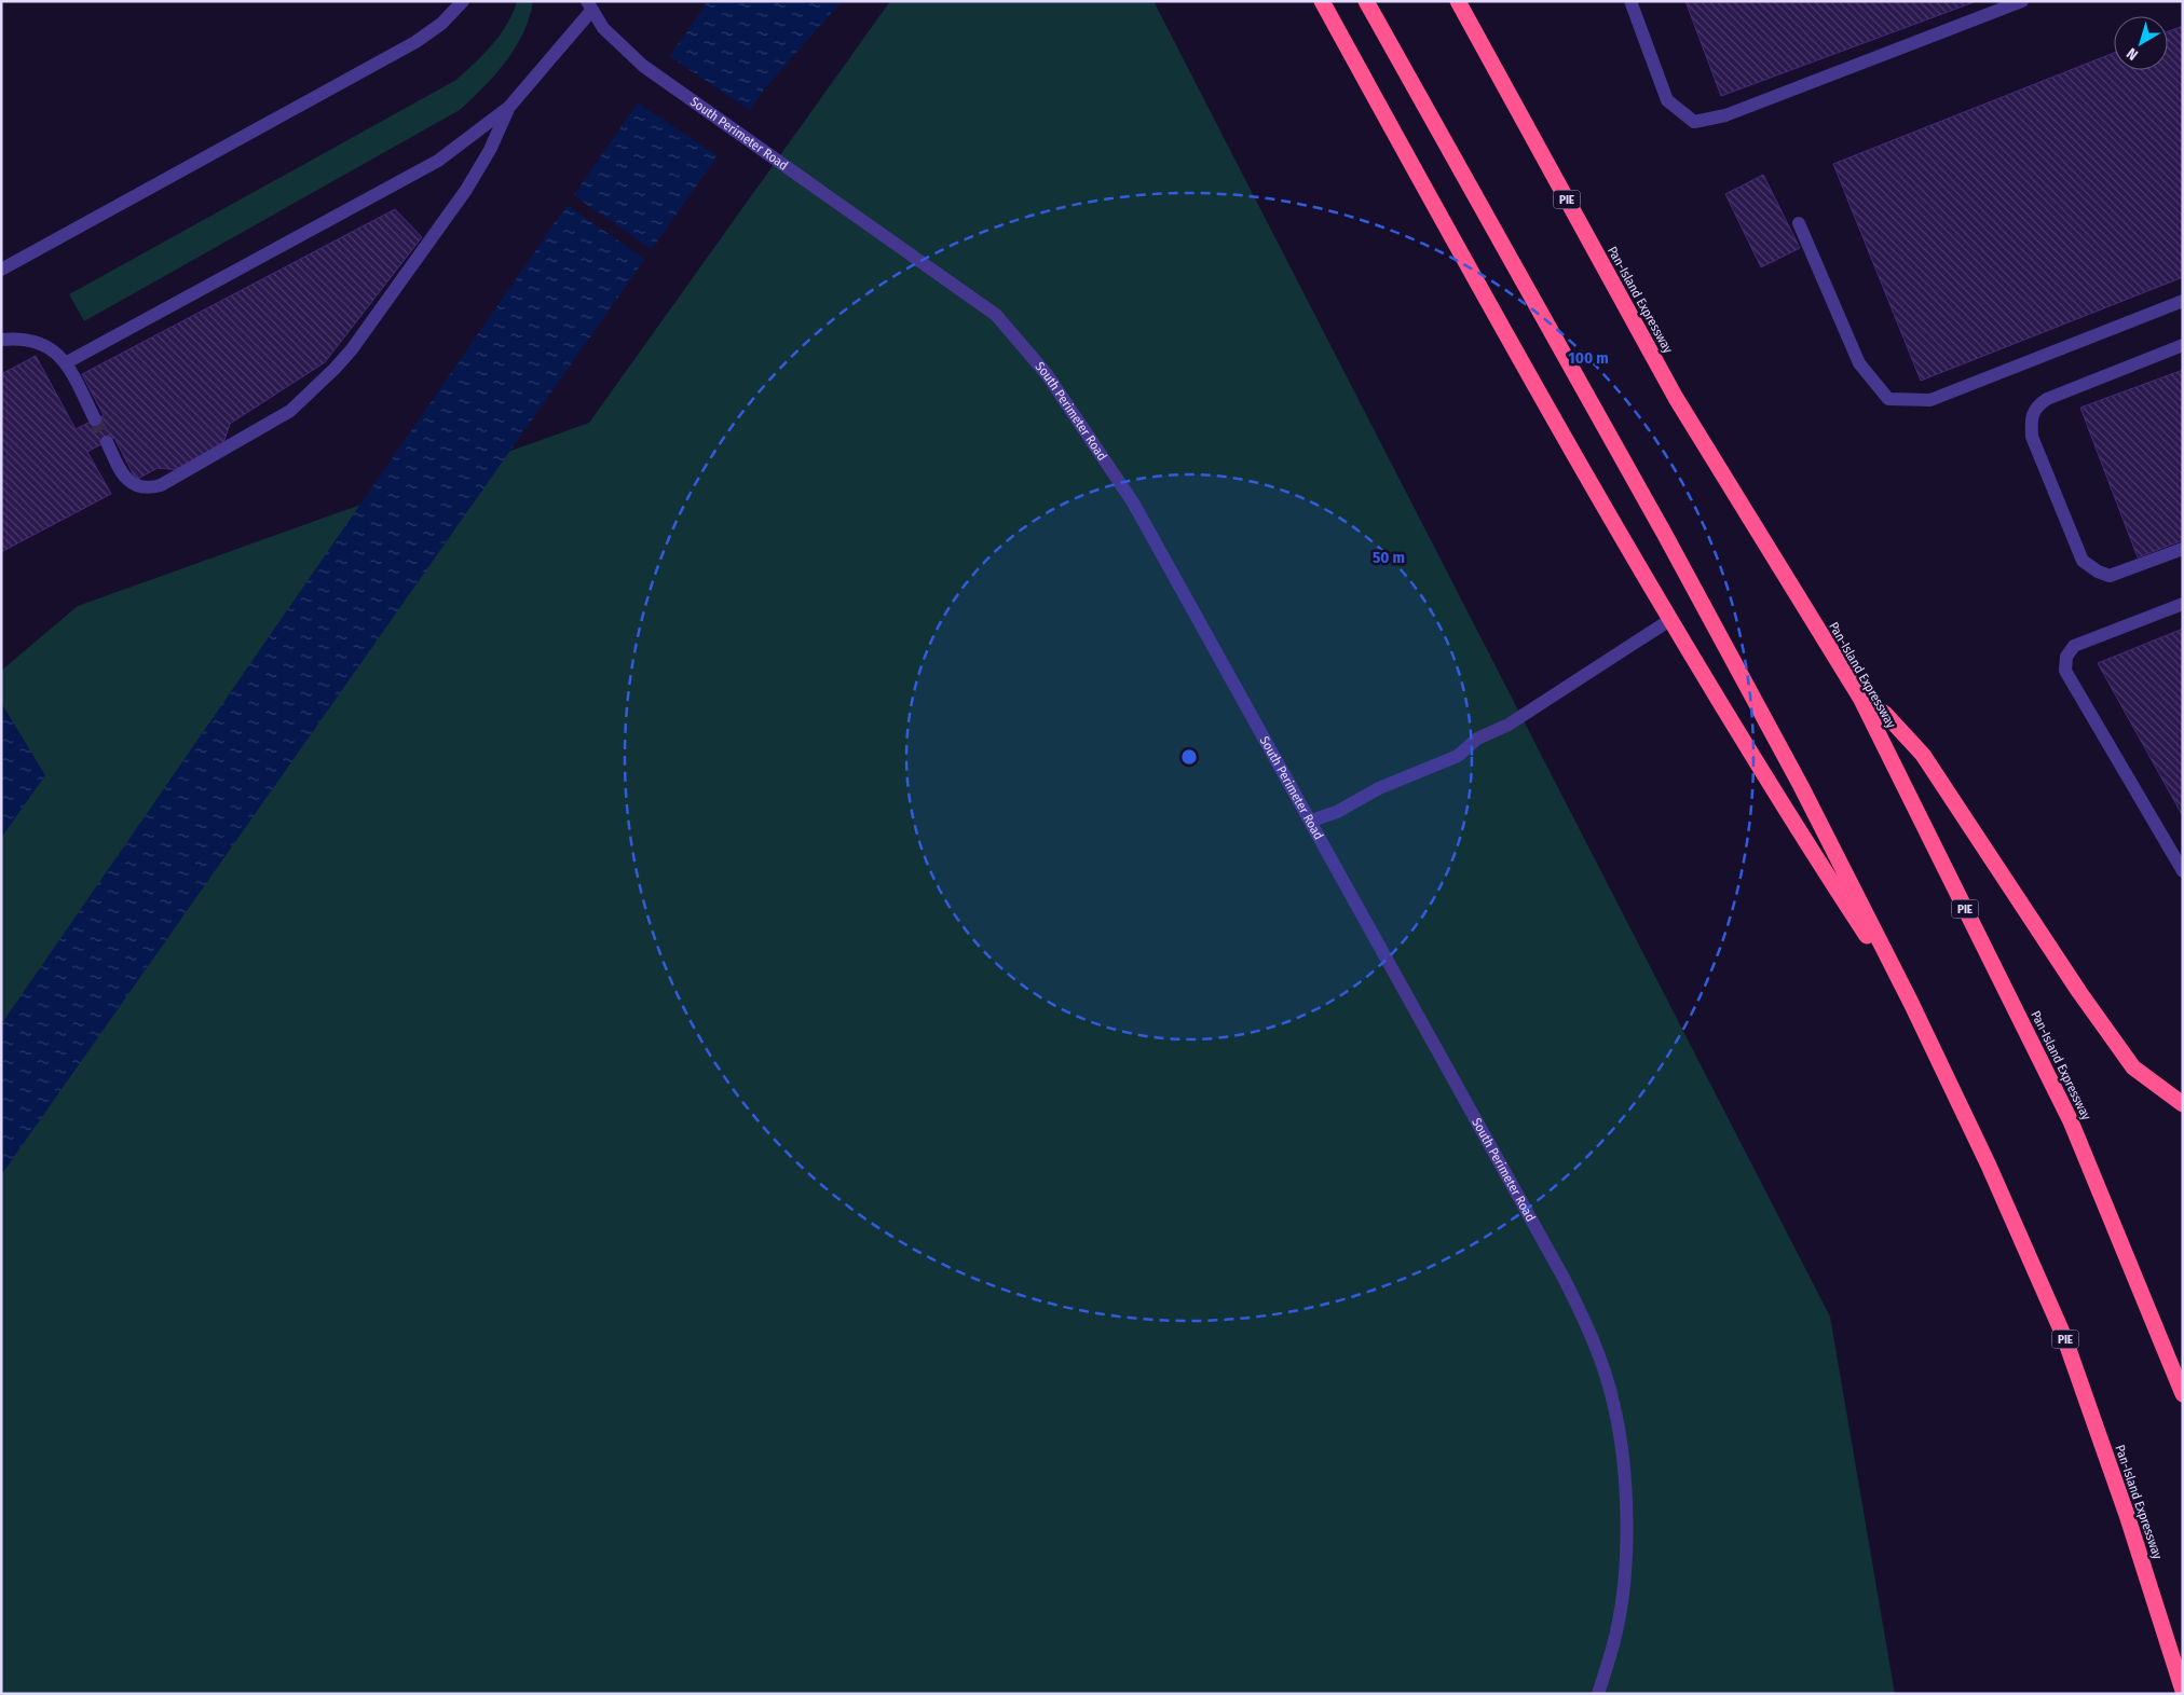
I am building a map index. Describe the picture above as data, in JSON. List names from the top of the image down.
{
  "streets": {
    "highway": ["PIE", "Pan-Island Expressway"],
    "lane": ["South Perimeter Road"]
  },
  "crossings": [
    ["PIE", "Pan-Island Expressway"]
  ],
  "north": "bottom left",
  "rings": ["100 m", "50 m"]
}
